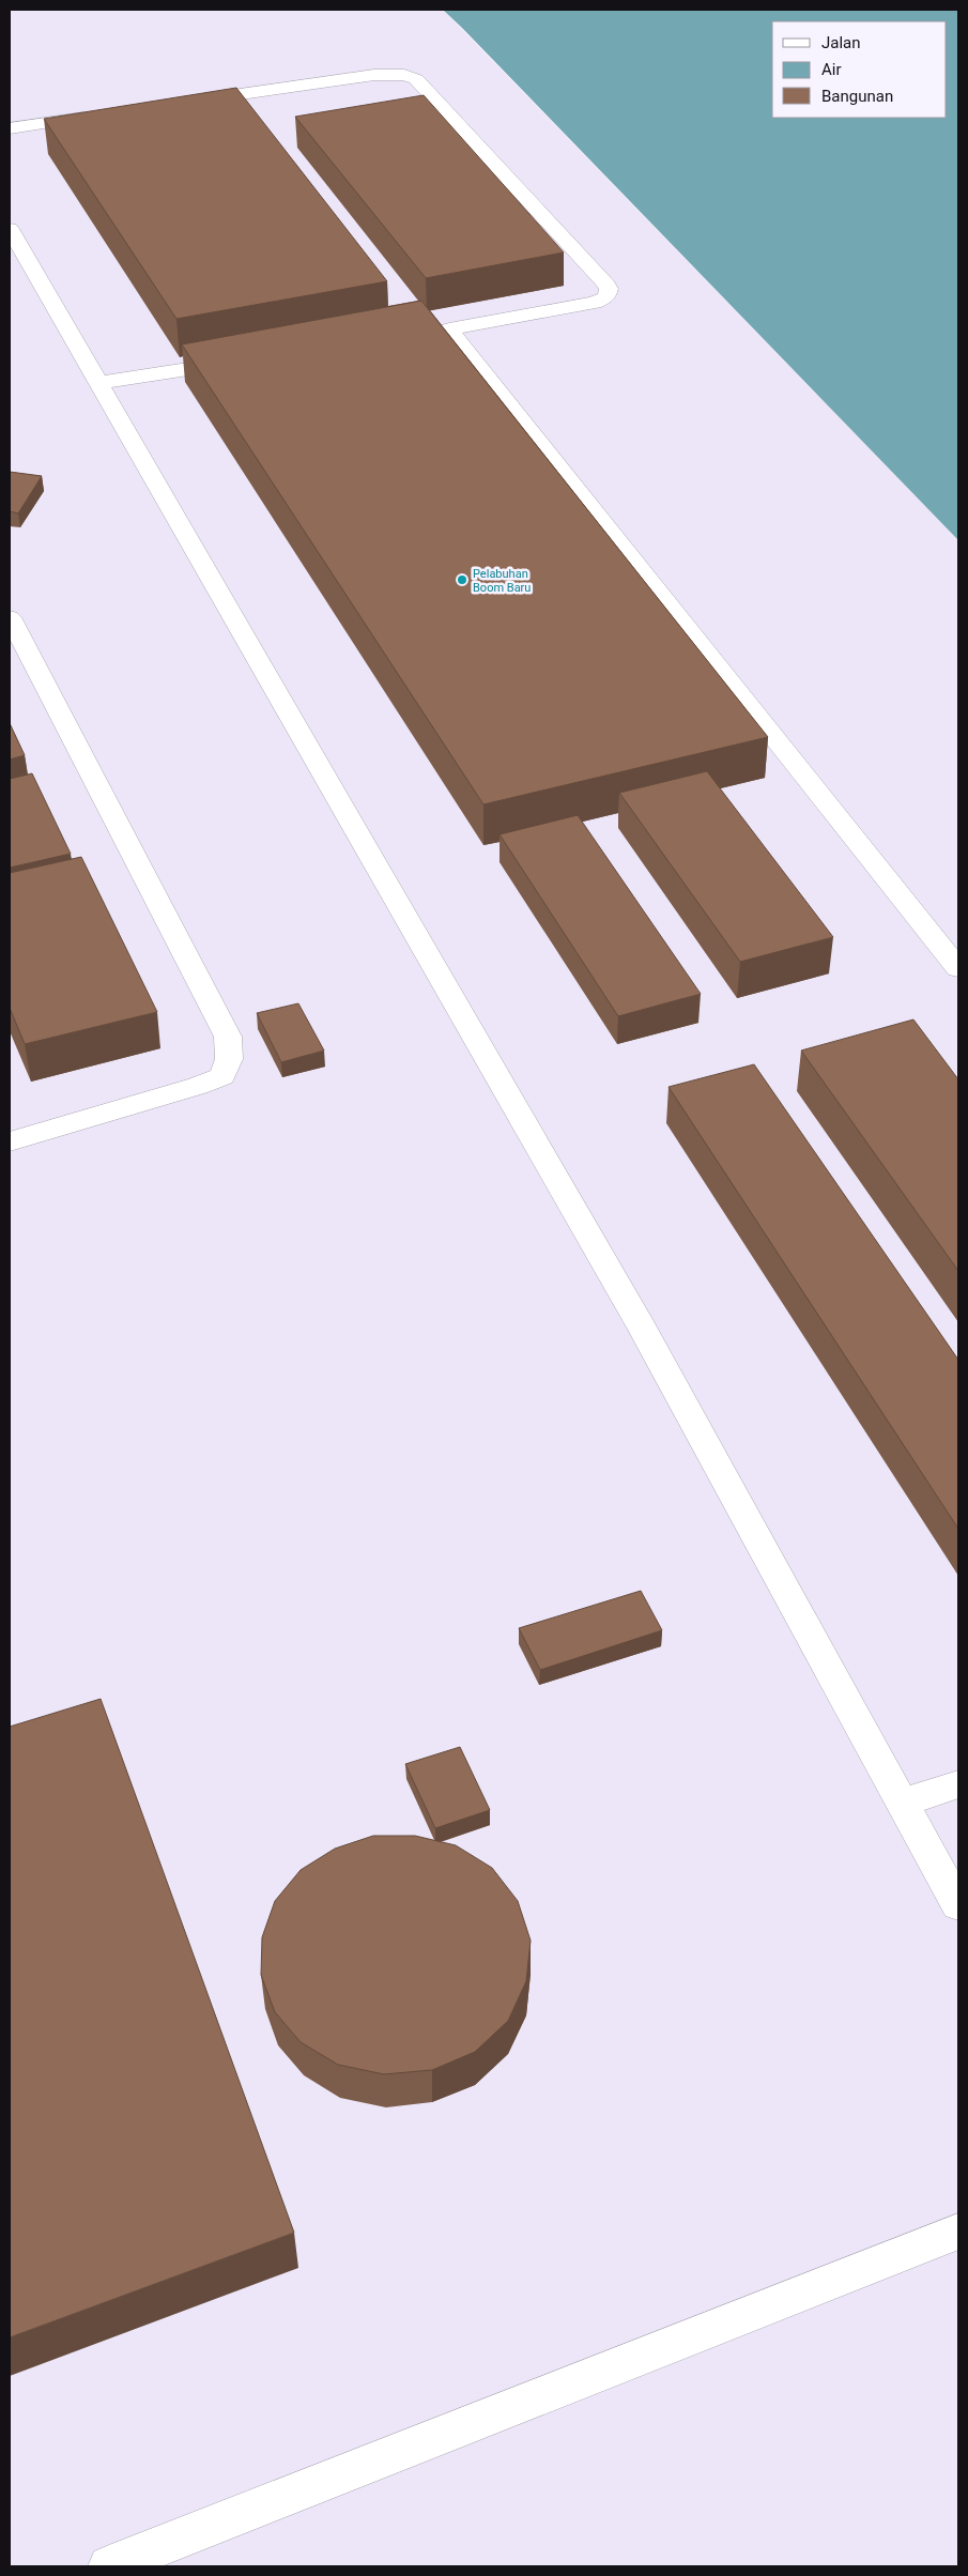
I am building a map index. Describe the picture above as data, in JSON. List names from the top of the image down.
{
  "places": ["Pelabuhan Boom Baru"],
  "legend": ["Jalan", "Air", "Bangunan"]
}
